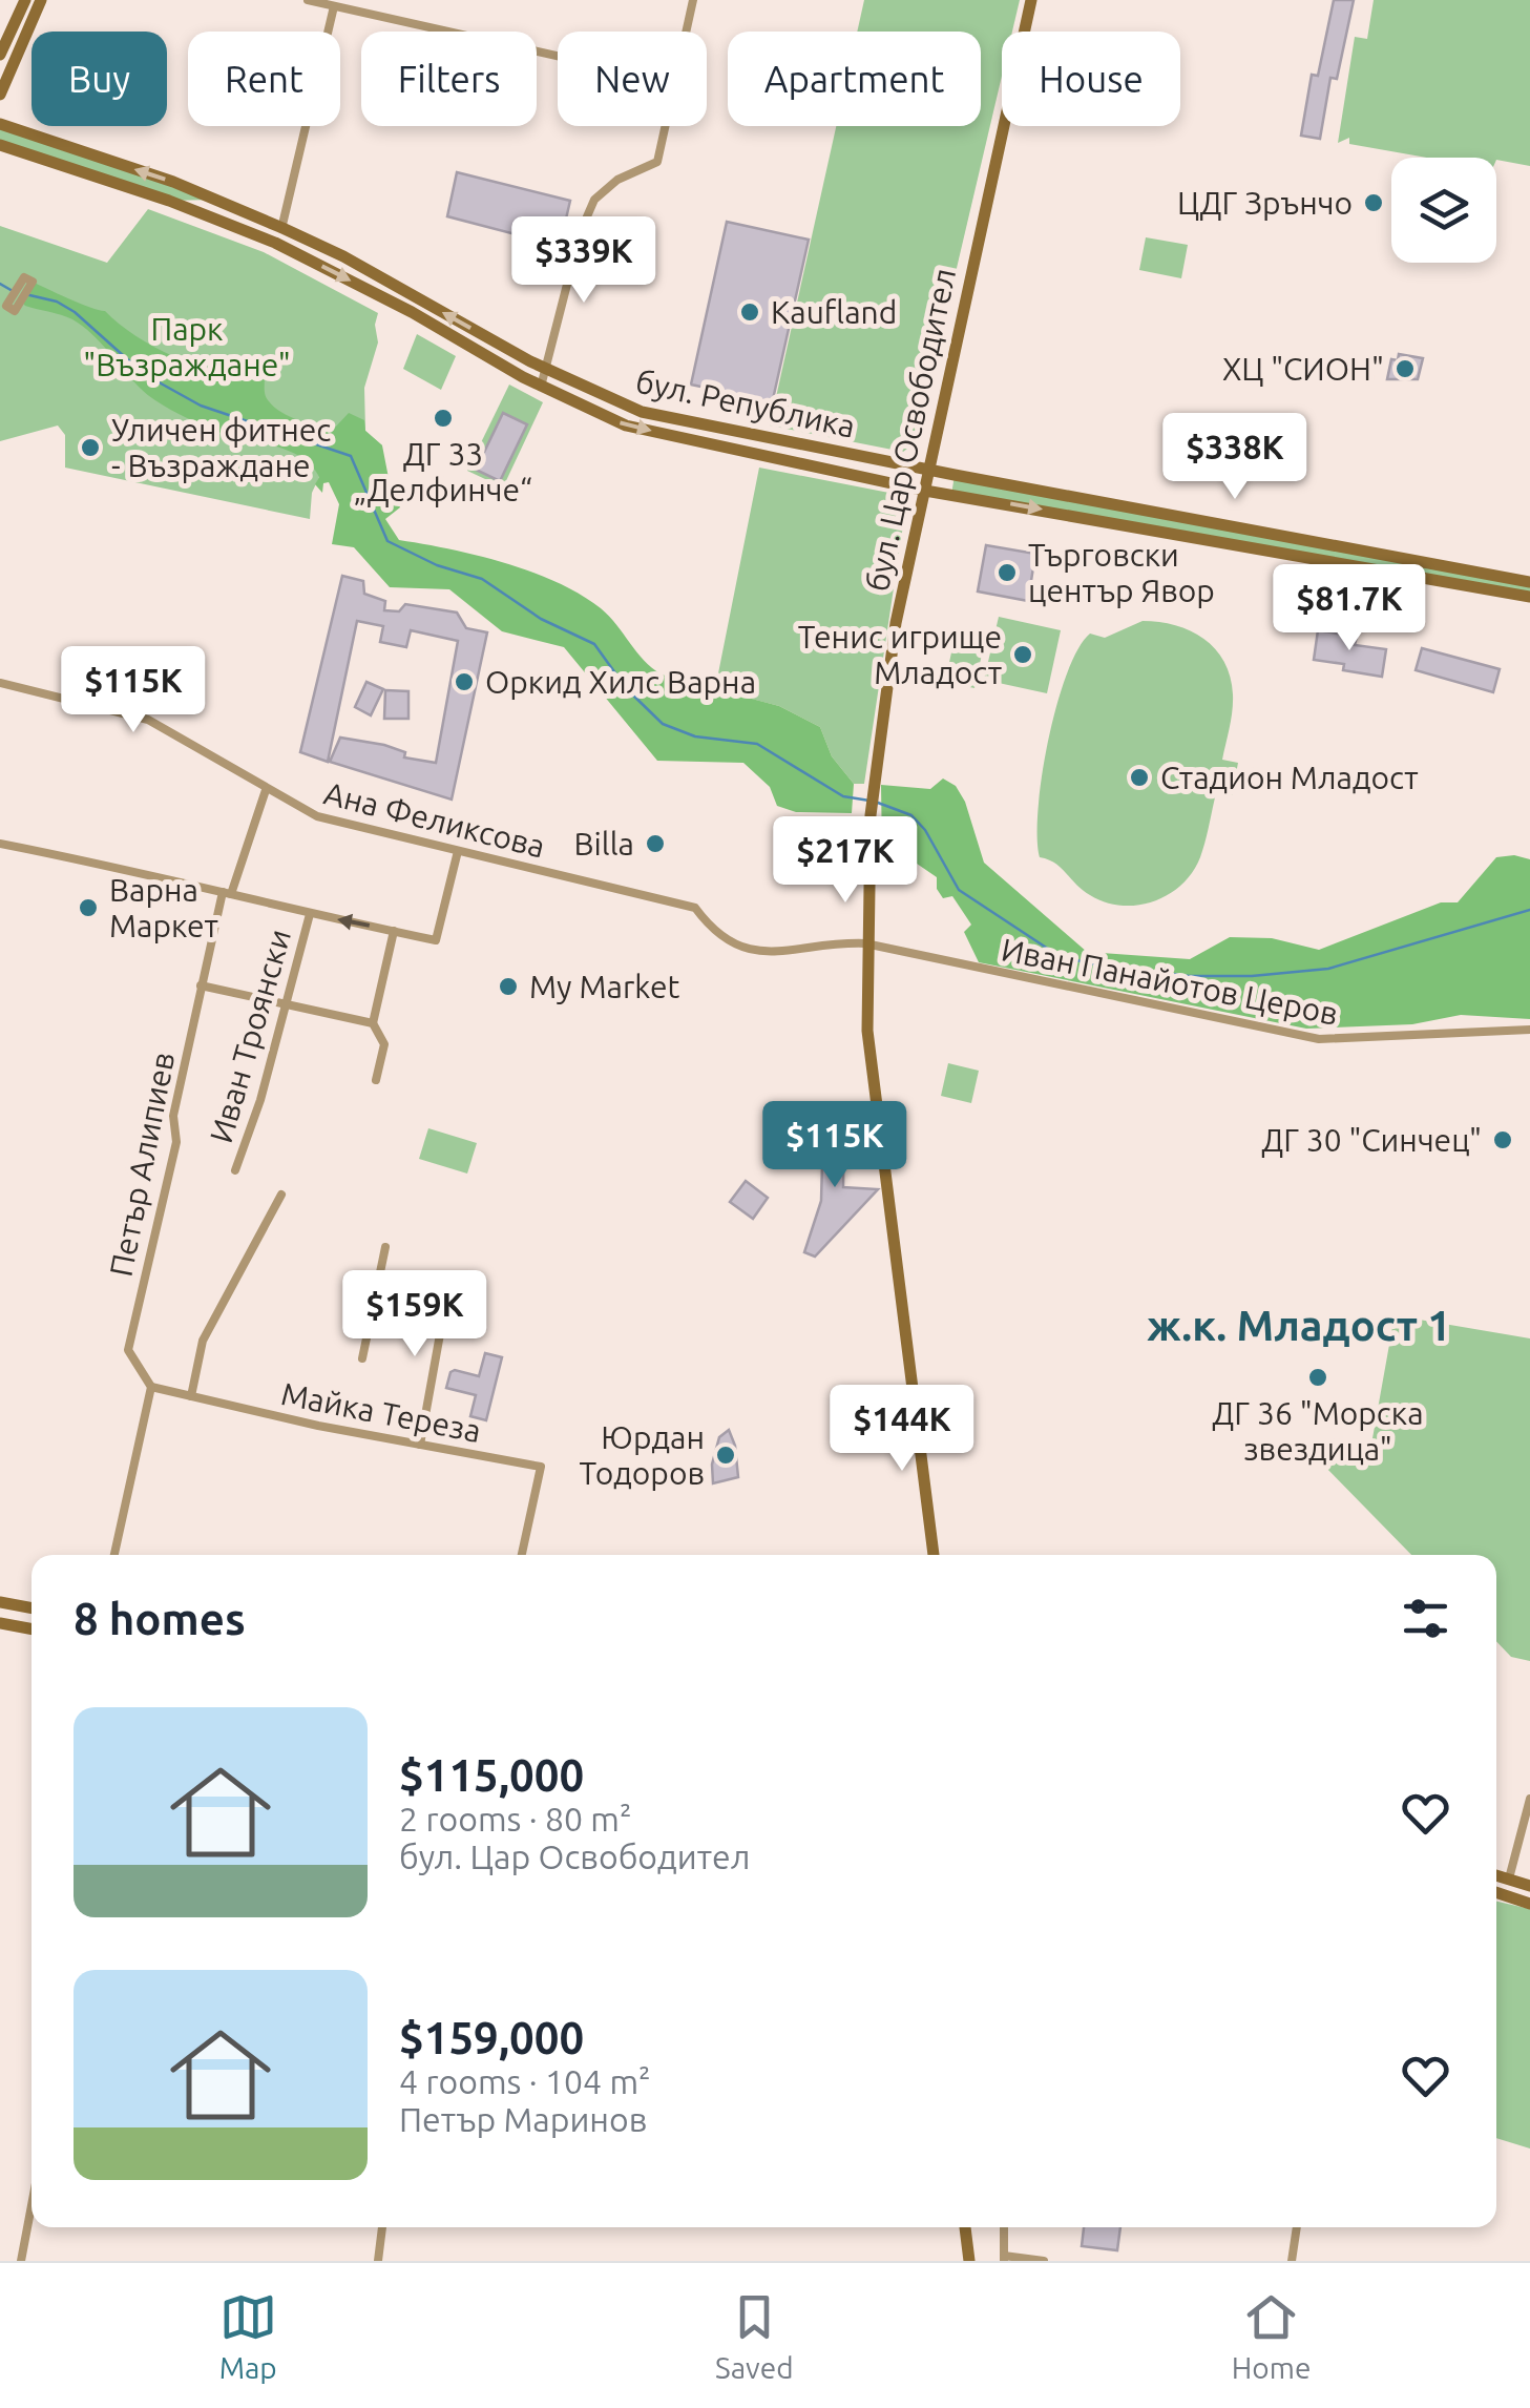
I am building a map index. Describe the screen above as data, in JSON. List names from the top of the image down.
{
  "streets": {
    "street": [
      "бул. Република",
      "бул. Цар Освободител",
      "Ана Феликсова",
      "Иван Панайотов Церов",
      "Иван Троянски",
      "Петър Алипиев",
      "Майка Тереза"
    ]
  },
  "crossings": [
    ["бул. Република", "бул. Цар Освободител"],
    ["бул. Цар Освободител", "Ана Феликсова"],
    ["бул. Цар Освободител", "Иван Панайотов Церов"],
    ["Ана Феликсова", "Иван Панайотов Церов"],
    ["Ана Феликсова", "Петър Алипиев"],
    ["Петър Алипиев", "Майка Тереза"]
  ],
  "districts": ["ж.к. Младост 1"],
  "parks": ["Парк \"Възраждане\""],
  "places": [
    "ЦДГ Зрънчо",
    "Kaufland",
    "ХЦ \"СИОН\"",
    "ДГ 33 „Делфинче“",
    "Уличен фитнес - Възраждане",
    "Търговски център Явор",
    "Тенис игрище Младост",
    "Оркид Хилс Варна",
    "Стадион Младост",
    "Billa",
    "Варна Маркет",
    "My Market",
    "ДГ 30 \"Синчец\"",
    "ДГ 36 \"Морска звездица\"",
    "Юрдан Тодоров"
  ],
  "page": {
    "chip": [
      "Buy",
      "Rent",
      "Filters",
      "New",
      "Apartment",
      "House"
    ],
    "price": [
      "$339K",
      "$338K",
      "$81.7K",
      "$115K",
      "$217K",
      "$115K",
      "$159K",
      "$144K"
    ],
    "heading": "8 homes",
    "list": [
      {
        "name": "$115,000",
        "note": "2 rooms · 80 m² · бул. Цар Освободител"
      },
      {
        "name": "$159,000",
        "note": "4 rooms · 104 m² · Петър Маринов"
      }
    ],
    "tabs": ["Map", "Saved", "Home"]
  }
}
